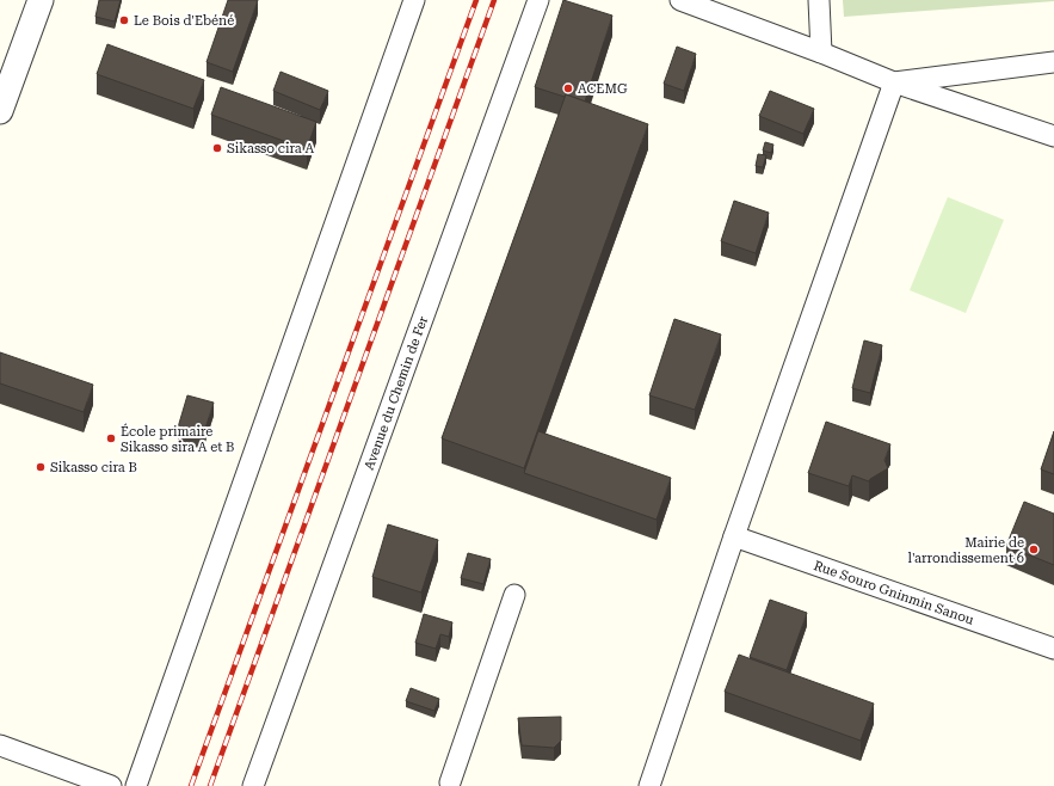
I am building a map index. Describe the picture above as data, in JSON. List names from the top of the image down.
{
  "streets": {
    "street": ["Avenue du Chemin de Fer", "Rue Souro Gninmin Sanou"]
  },
  "places": [
    "Le Bois d'Ebéné",
    "ACEMG",
    "Sikasso cira A",
    "École primaire Sikasso sira A et B",
    "Sikasso cira B",
    "Mairie de l'arrondissement 6"
  ]
}
